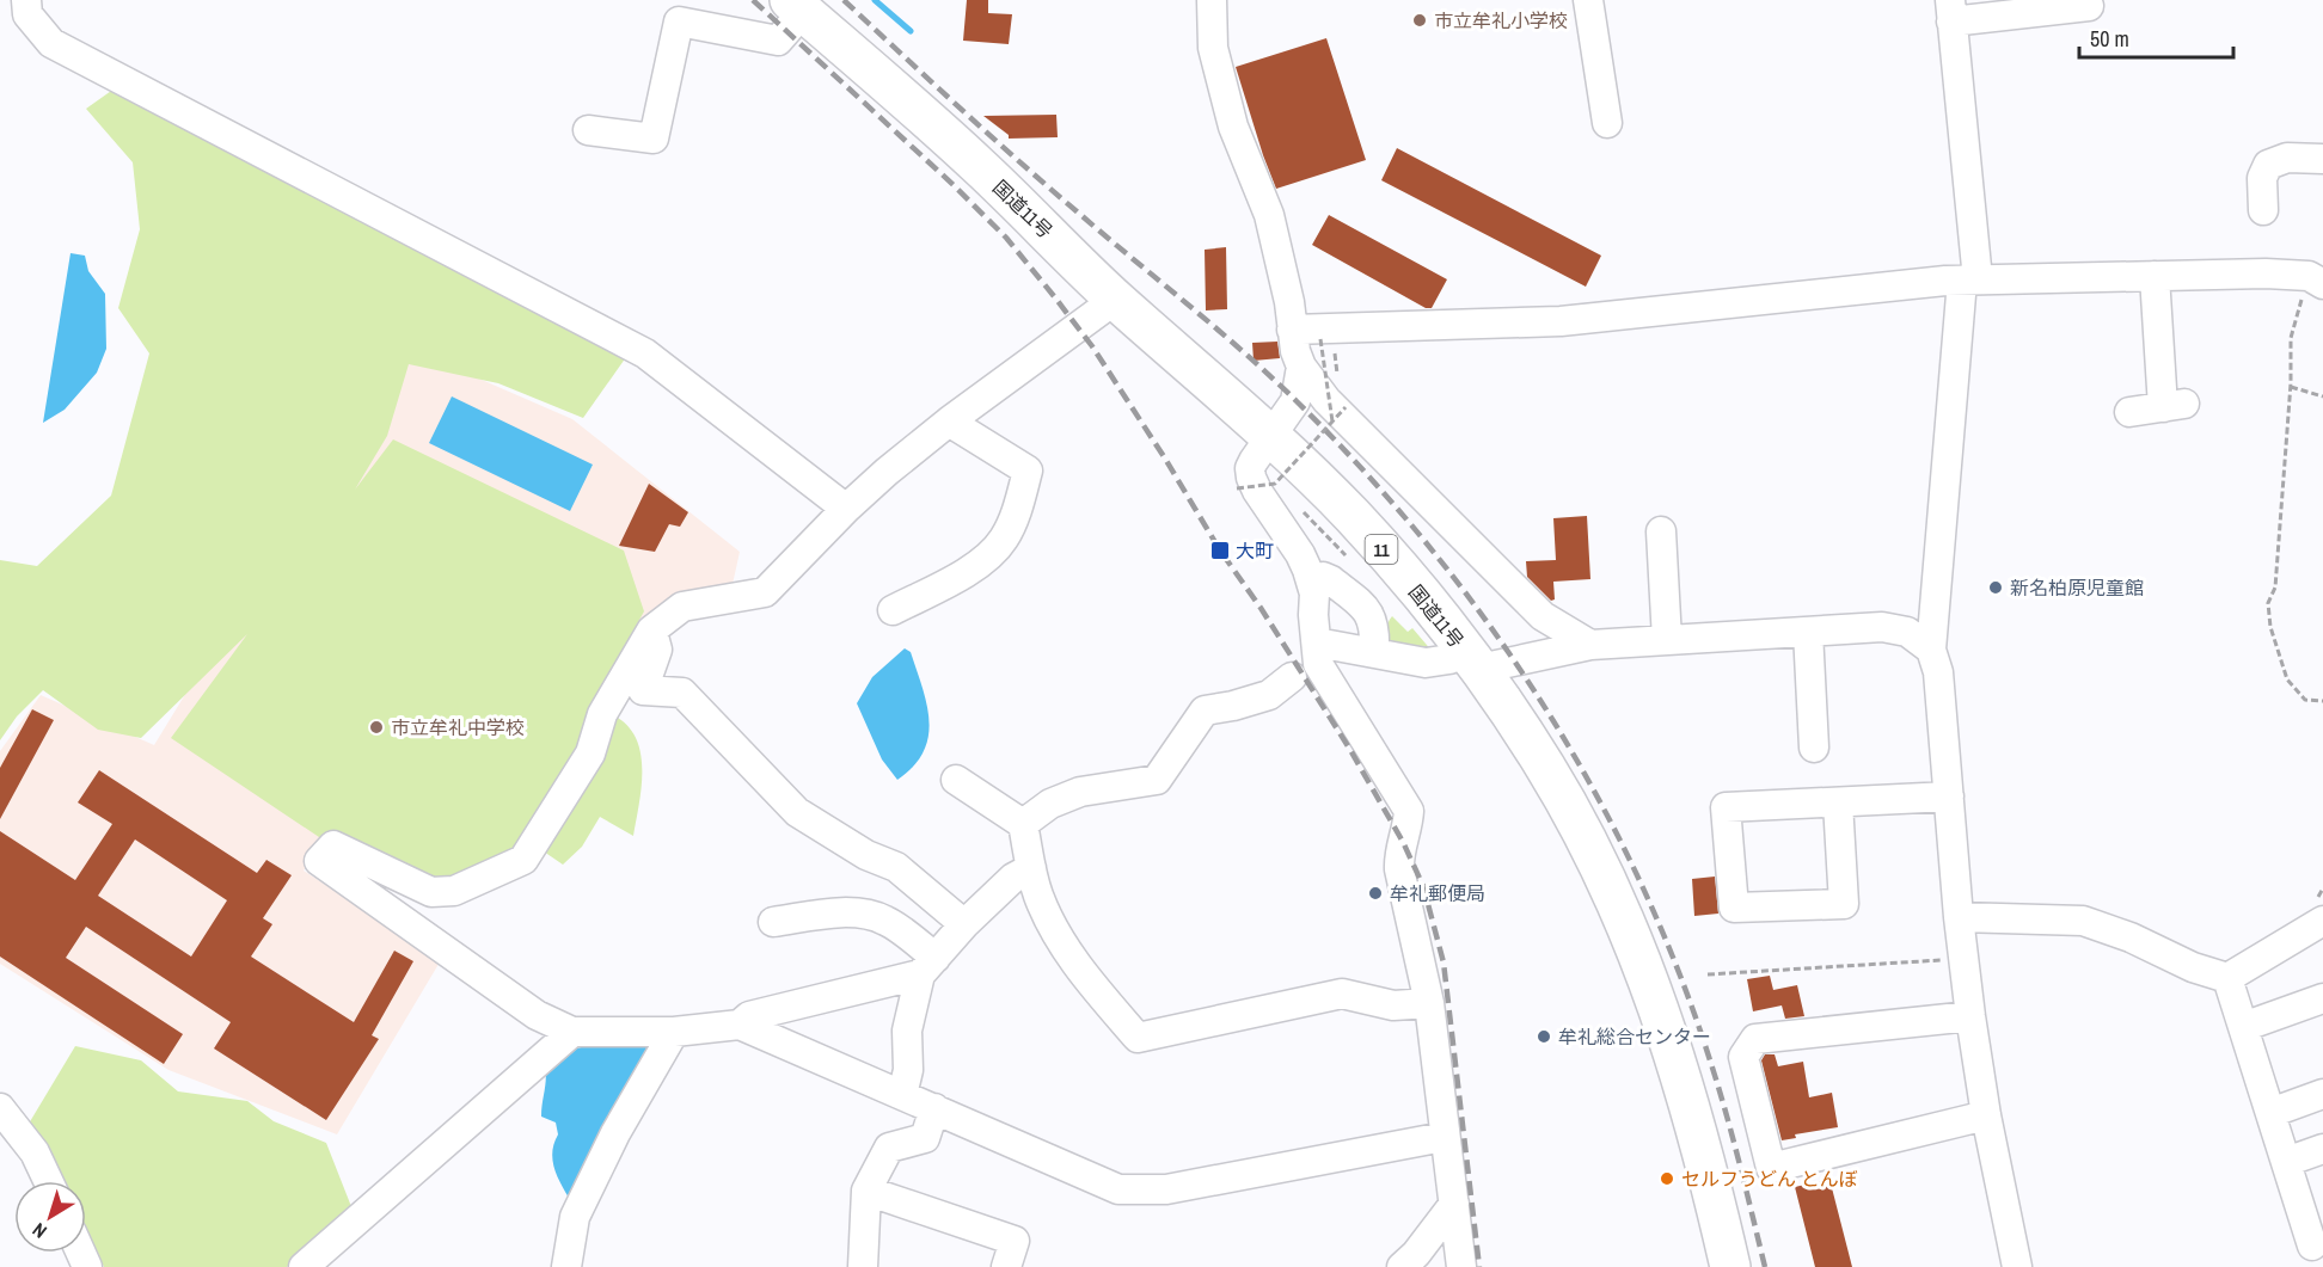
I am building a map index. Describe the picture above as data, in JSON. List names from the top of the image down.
{
  "streets": {
    "highway": ["国道11号", "11"]
  },
  "places": {
    "other": [
      "市立牟礼小学校",
      "新名柏原児童館",
      "市立牟礼中学校",
      "牟礼郵便局",
      "牟礼総合センター",
      "セルフうどん とんぼ"
    ],
    "transit": ["大町"]
  },
  "scale_bar": "50 m",
  "north": "bottom left"
}
